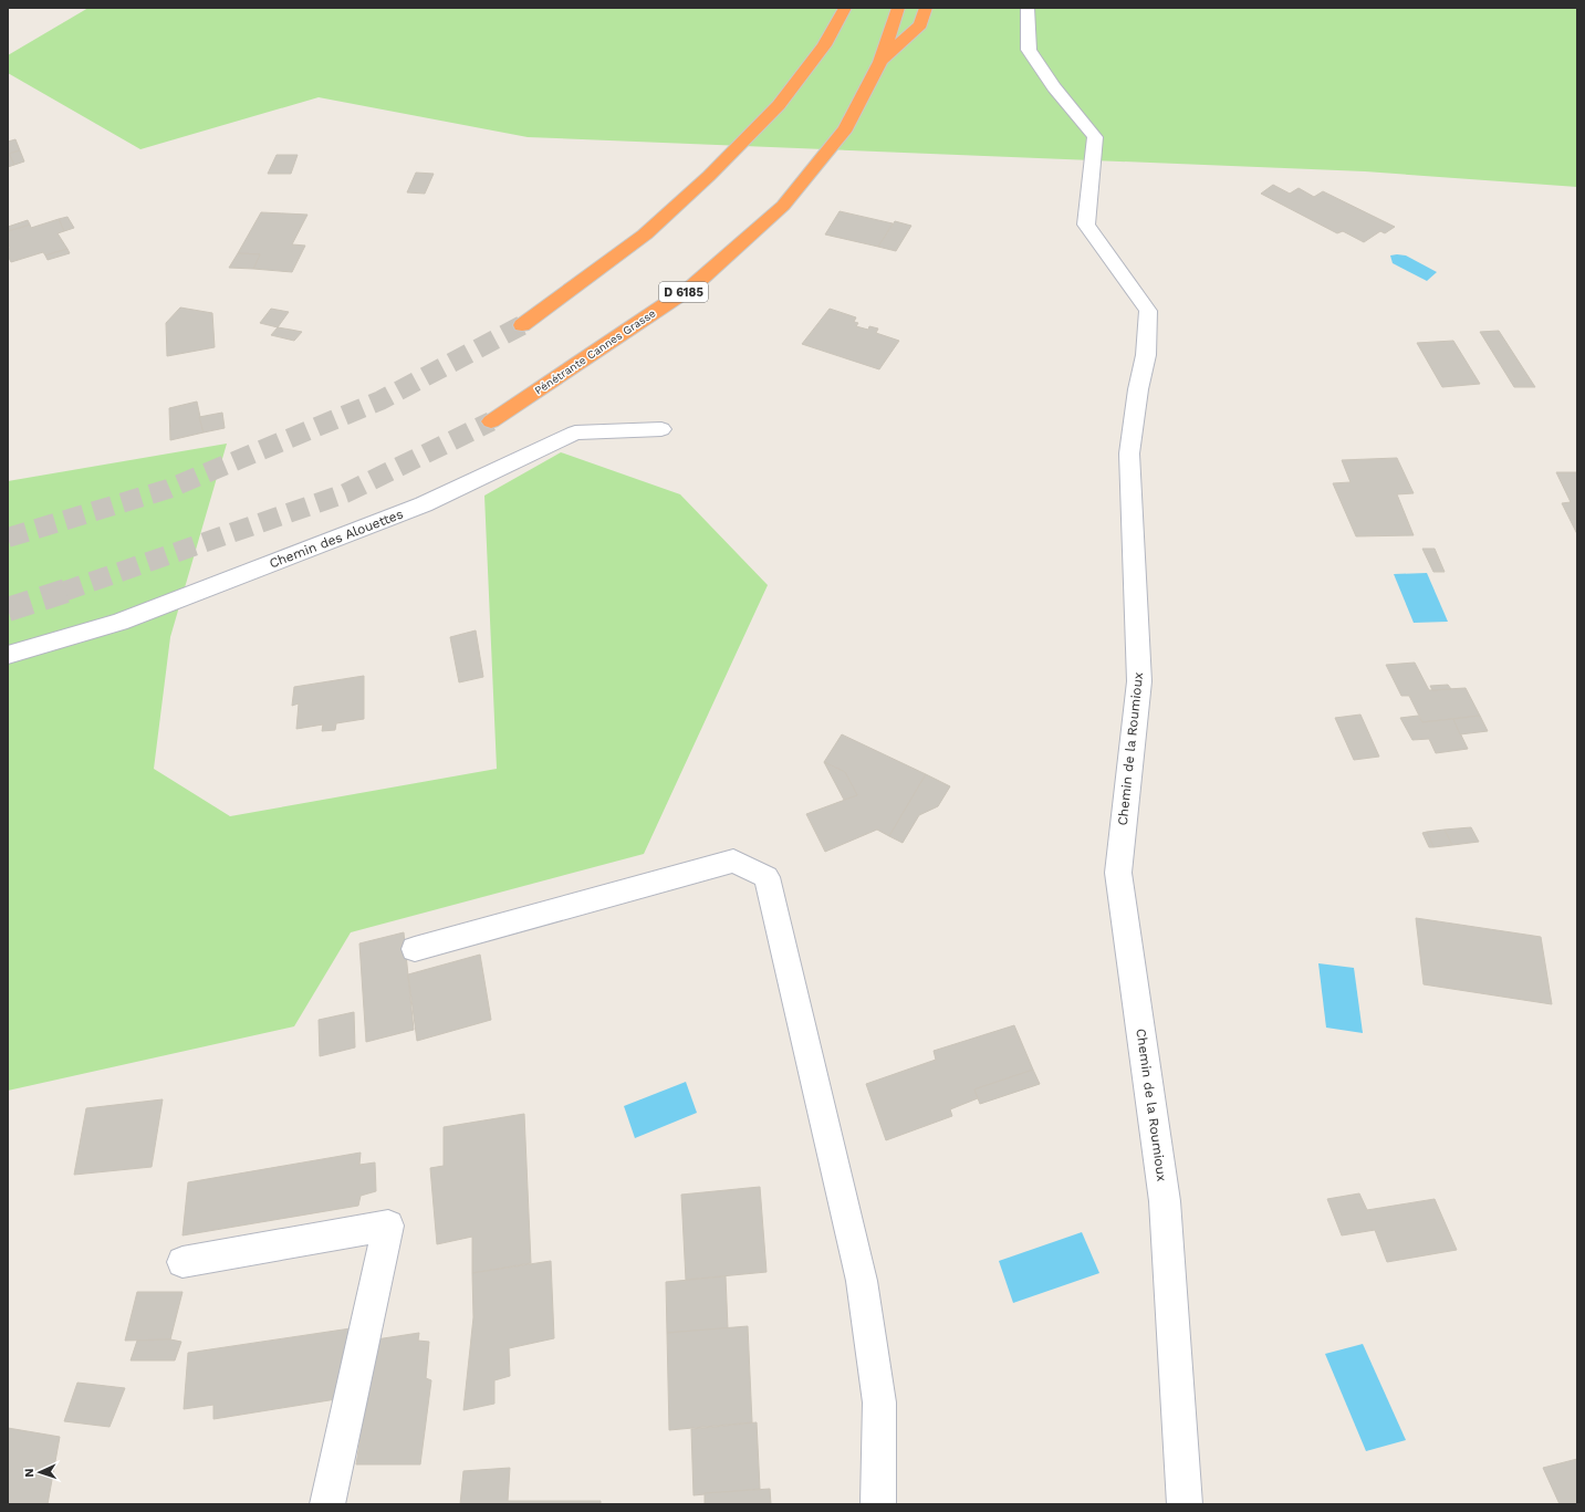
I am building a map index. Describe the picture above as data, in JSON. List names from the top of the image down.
{
  "streets": {
    "highway": ["D 6185", "Pénétrante Cannes Grasse"],
    "street": ["Chemin des Alouettes", "Chemin de la Roumioux"]
  },
  "north": "left"
}
